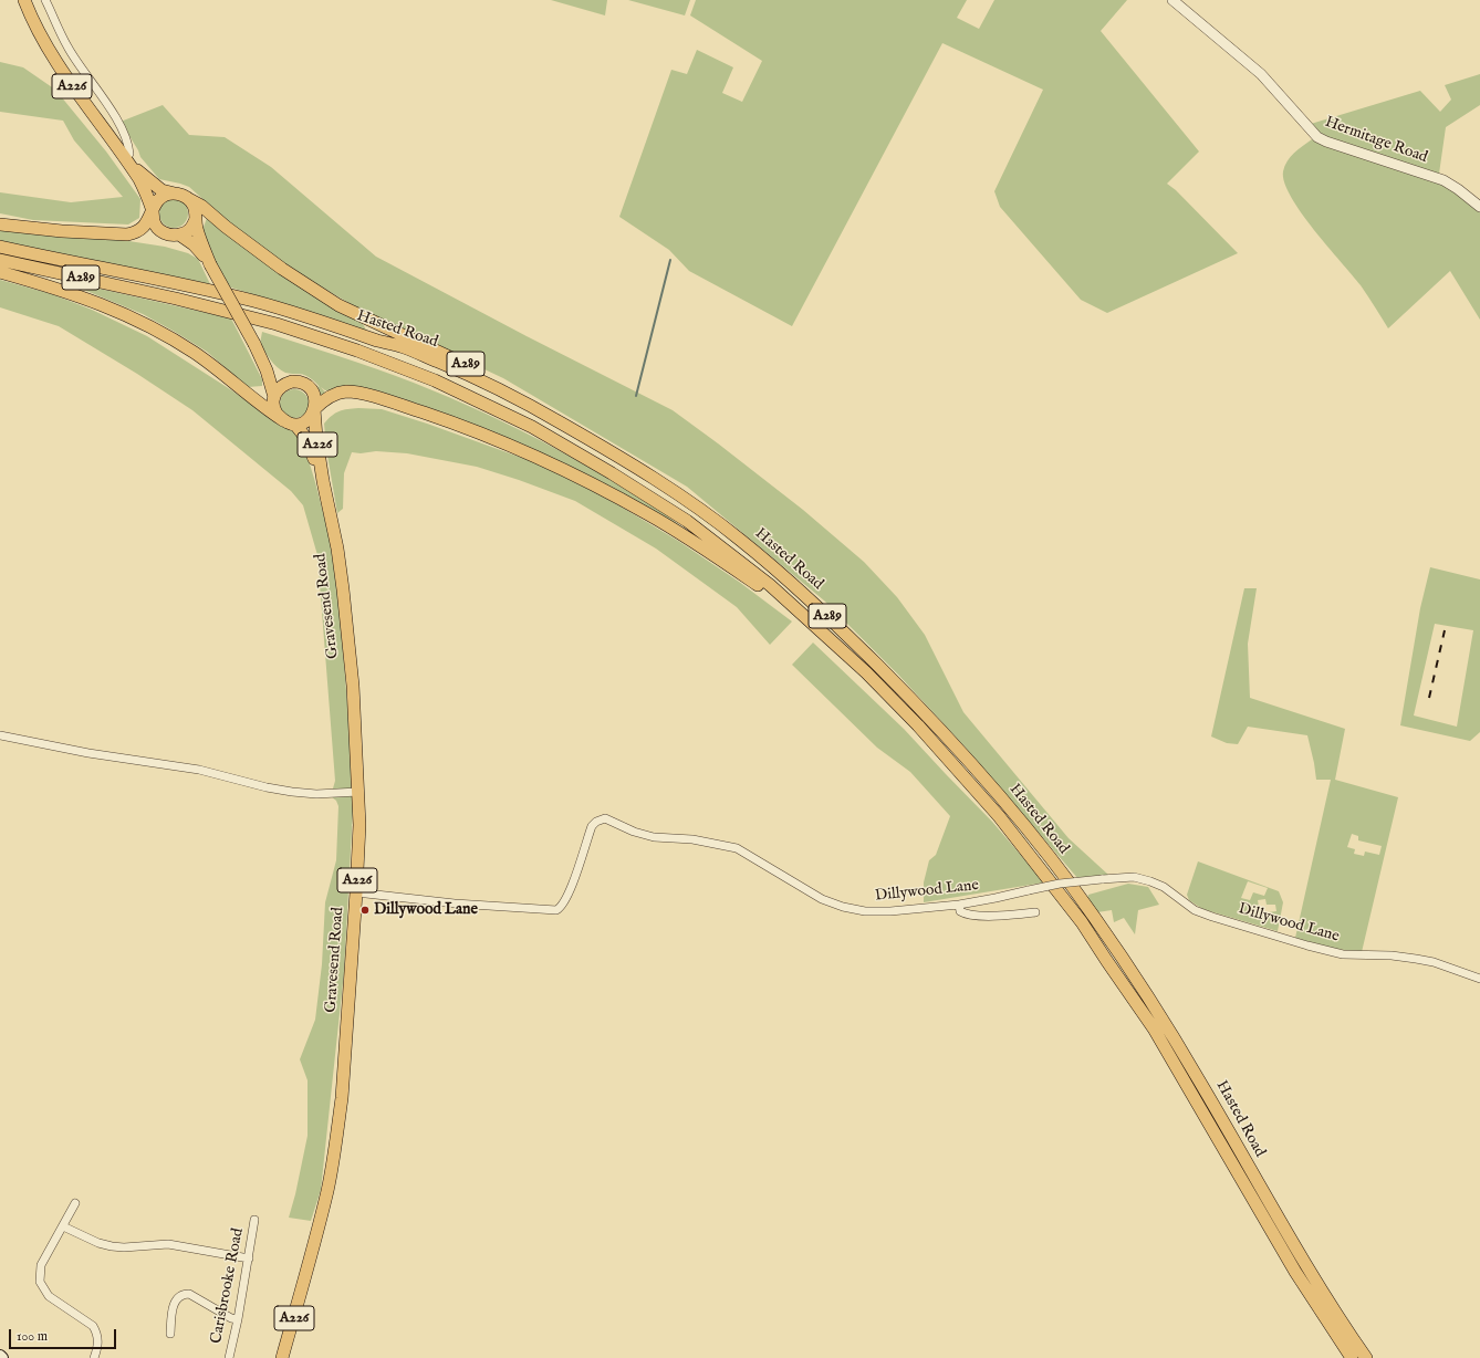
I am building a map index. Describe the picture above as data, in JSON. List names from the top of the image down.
{
  "streets": {
    "main road": [
      "A226",
      "A289",
      "Hasted Road",
      "Gravesend Road"
    ],
    "street": ["Hermitage Road", "Dillywood Lane", "Carisbrooke Road"]
  },
  "crossings": [
    ["A226", "A289"],
    ["A289", "Hasted Road"],
    ["A289", "Gravesend Road"],
    ["Gravesend Road", "Dillywood Lane"]
  ],
  "places": ["Dillywood Lane"],
  "scale_bar": "100 m"
}
